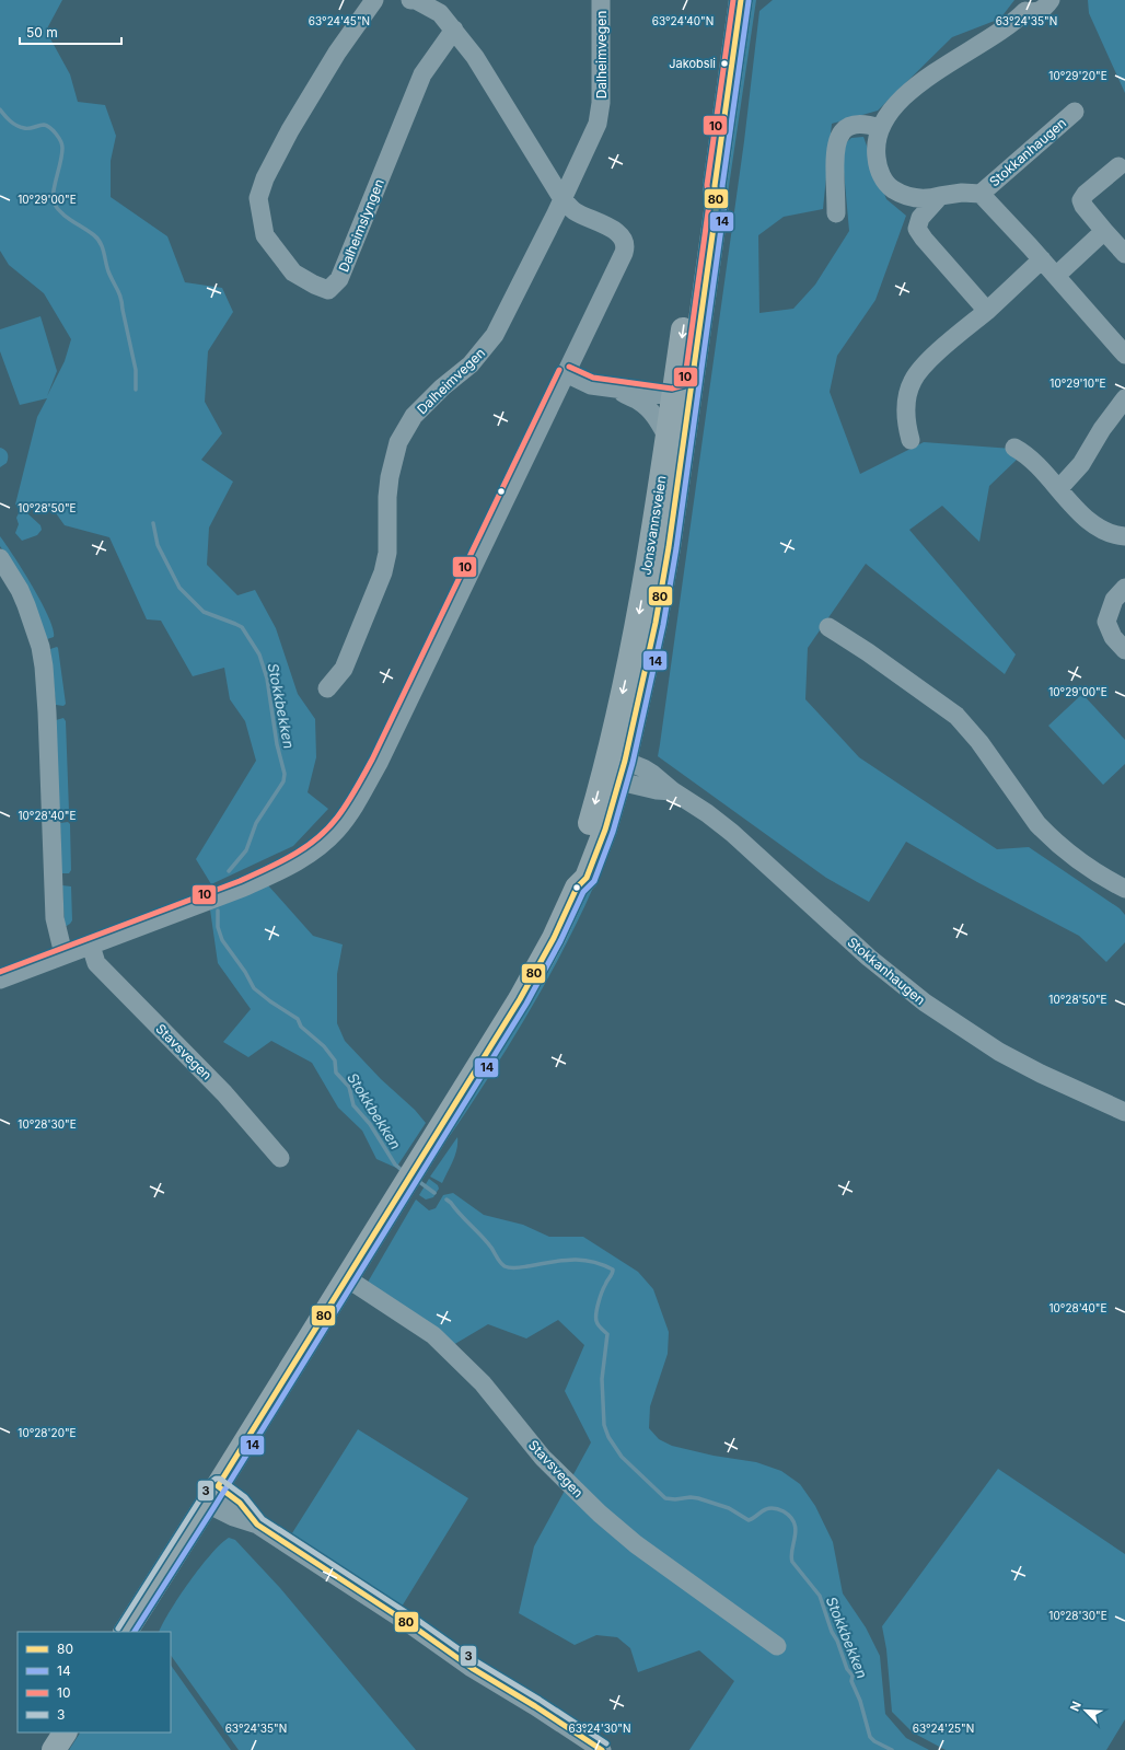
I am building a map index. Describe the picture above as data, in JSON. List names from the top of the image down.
{
  "streets": {
    "main road": ["Jonsvannsveien"],
    "street": [
      "Dalheimvegen",
      "Stokkanhaugen",
      "Dalheimslyngen",
      "Stavsvegen"
    ]
  },
  "crossings": [
    ["Stokkanhaugen", "Jonsvannsveien"],
    ["Jonsvannsveien", "Stavsvegen"]
  ],
  "water": ["Stokkbekken"],
  "places": ["Jakobsli"],
  "lines": [
    "transit line 80",
    "transit line 10",
    "transit line 14",
    "transit line 3"
  ],
  "legend": [
    "80",
    "14",
    "10",
    "3"
  ],
  "scale_bar": "50 m",
  "north": "top left",
  "coordinates": [
    "63°24'45\"N",
    "63°24'40\"N",
    "63°24'35\"N",
    "10°29'20\"E",
    "10°29'00\"E",
    "10°29'10\"E",
    "10°28'50\"E",
    "10°28'40\"E",
    "10°28'30\"E",
    "10°28'20\"E",
    "63°24'30\"N",
    "63°24'25\"N"
  ]
}
